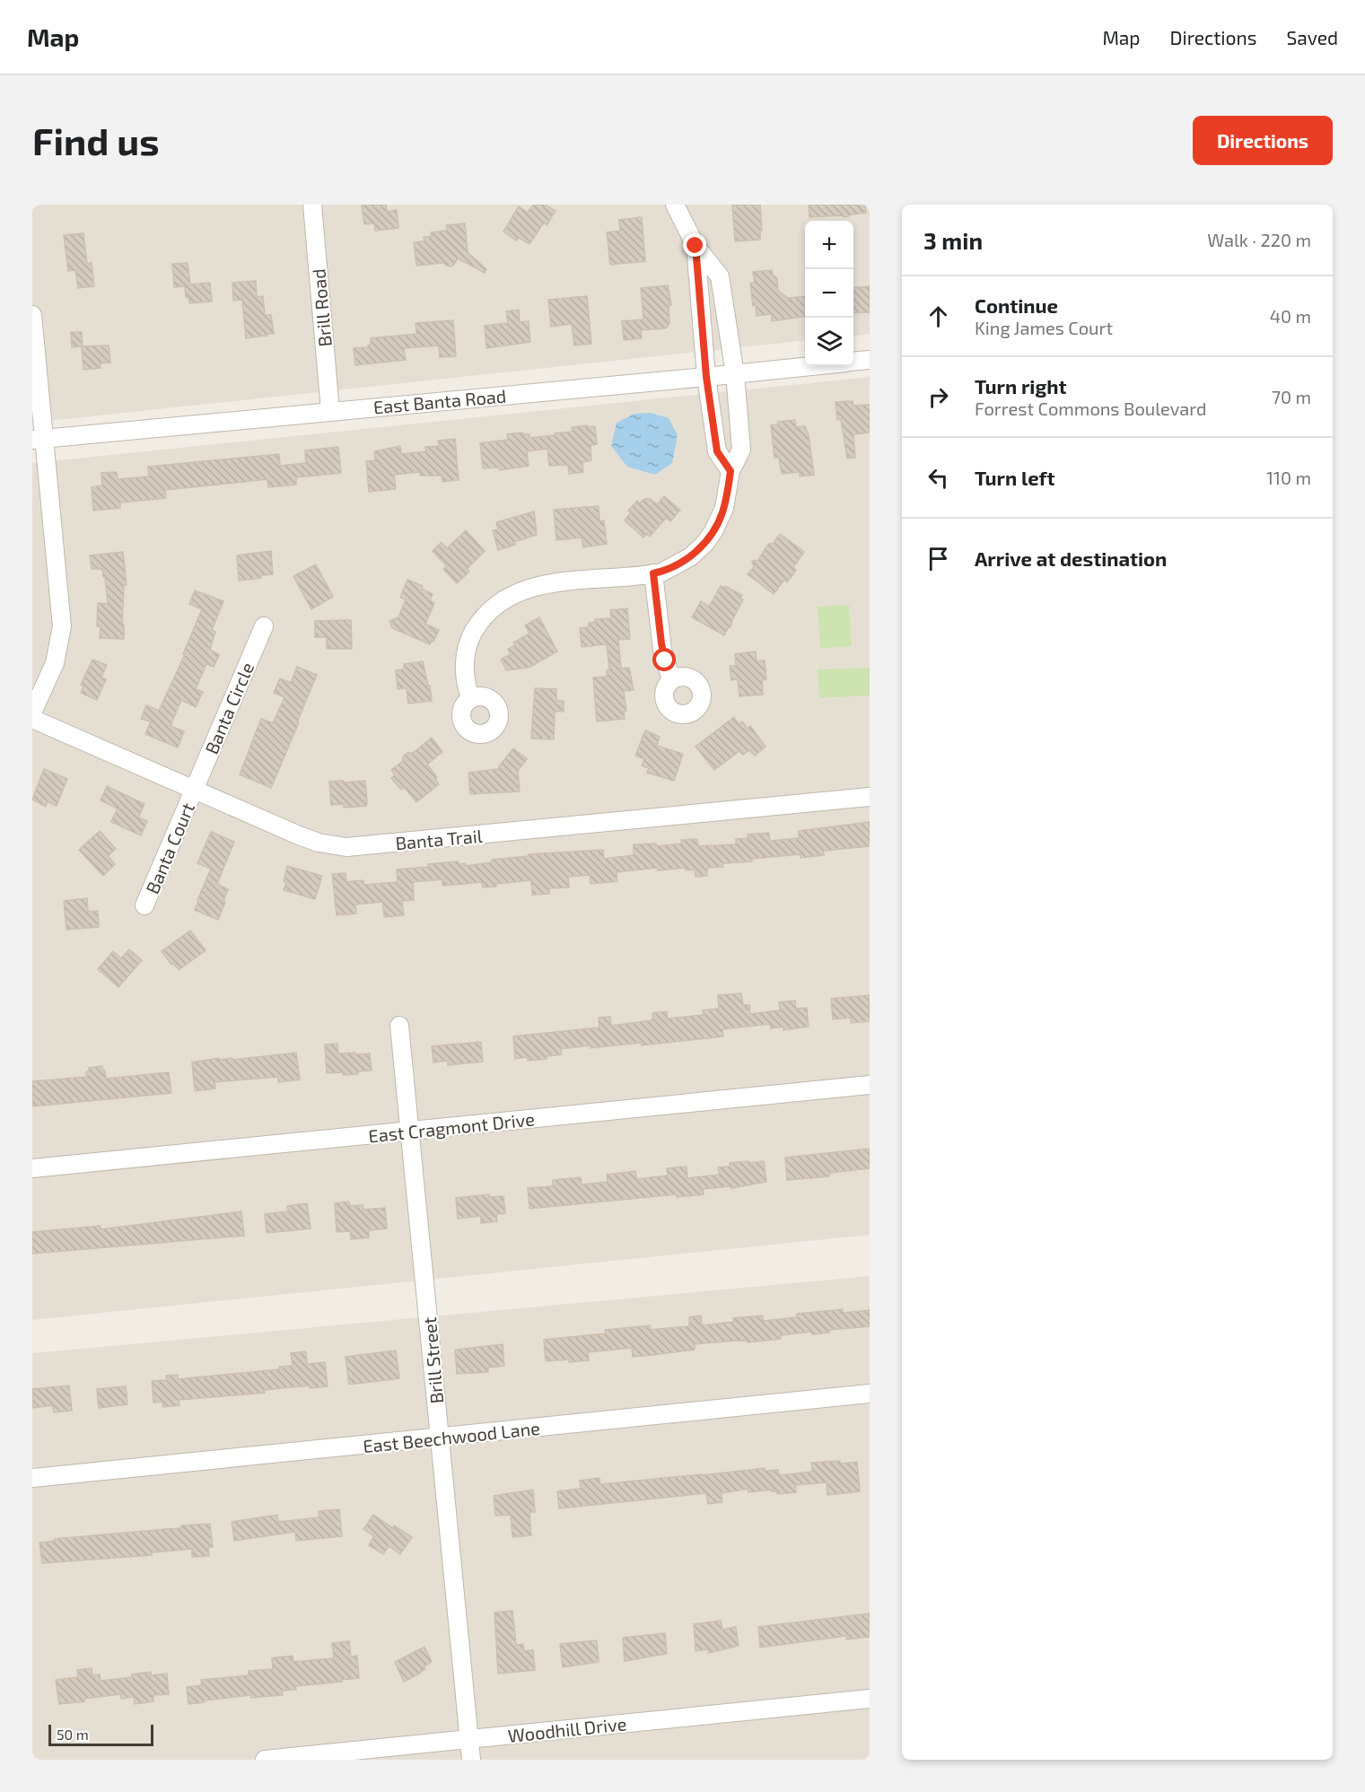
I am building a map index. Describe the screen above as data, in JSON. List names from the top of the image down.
{
  "streets": {
    "street": [
      "Brill Road",
      "East Banta Road",
      "Banta Circle",
      "Banta Trail",
      "Banta Court",
      "East Cragmont Drive",
      "Brill Street",
      "East Beechwood Lane",
      "Woodhill Drive"
    ]
  },
  "crossings": [
    ["Brill Road", "East Banta Road"],
    ["Banta Circle", "Banta Trail"],
    ["Banta Circle", "Banta Court"],
    ["Banta Trail", "Banta Court"],
    ["East Cragmont Drive", "Brill Street"],
    ["Brill Street", "East Beechwood Lane"],
    ["Brill Street", "Woodhill Drive"]
  ],
  "scale_bar": "50 m",
  "page": {
    "header": "Map",
    "nav": ["Map", "Directions", "Saved"],
    "buttons": "Directions",
    "title": "Find us",
    "heading": ["3 min", "Walk · 220 m"],
    "map_buttons": ["+", "−"],
    "list": [
      ["Continue", "King James Court", "40 m"],
      ["Turn right", "Forrest Commons Boulevard", "70 m"],
      ["Turn left", "110 m"],
      "Arrive at destination"
    ],
    "scale": "50 m"
  }
}
